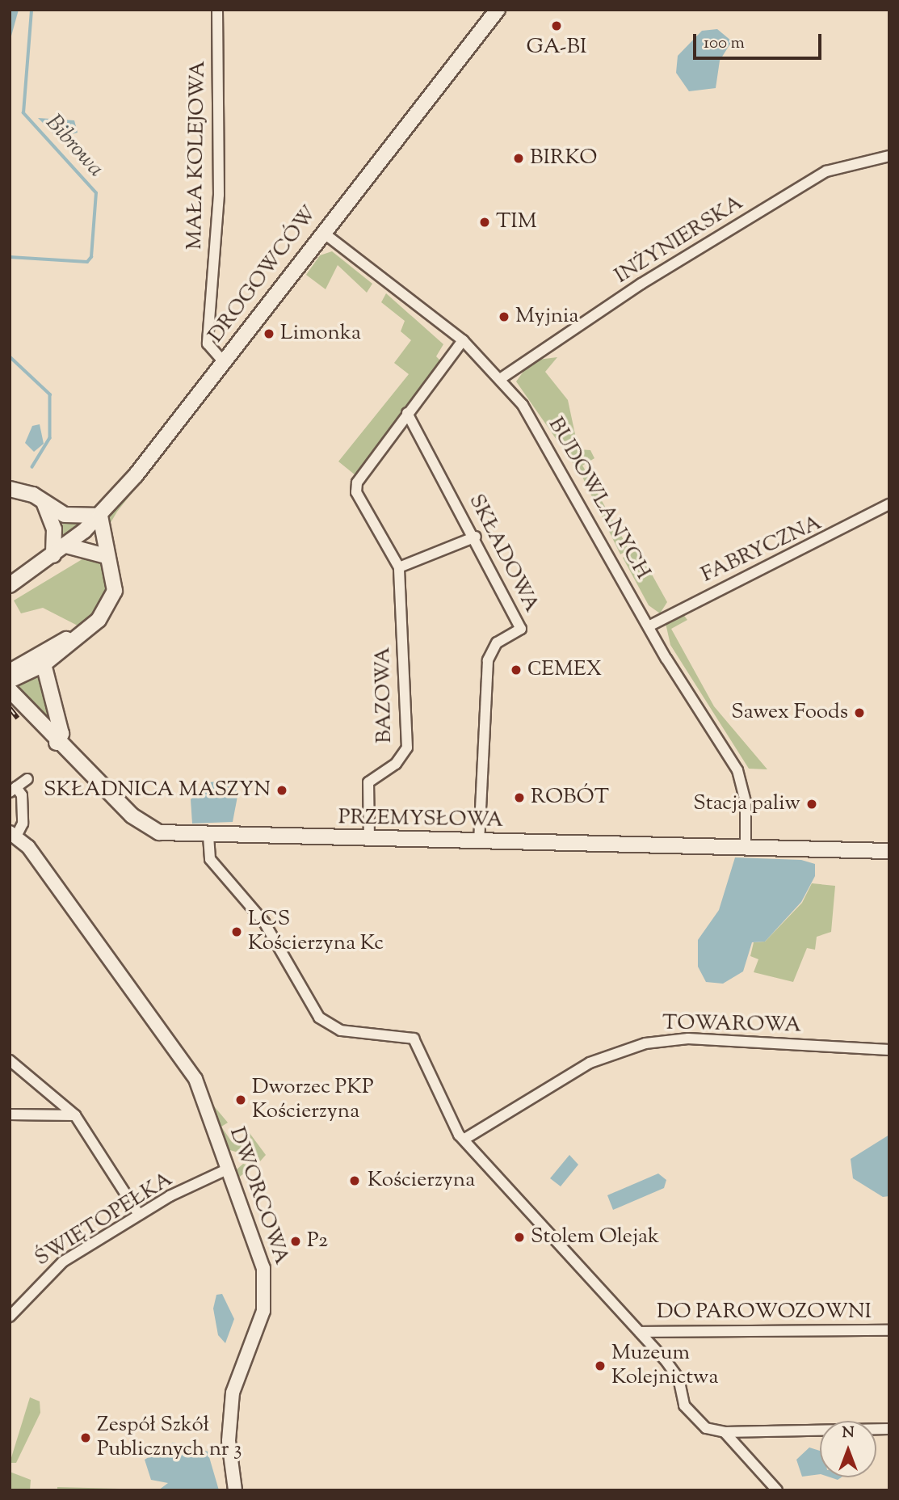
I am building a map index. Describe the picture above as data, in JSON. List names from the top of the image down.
{
  "streets": {
    "main road": ["DROGOWCÓW", "PRZEMYSŁOWA"],
    "street": [
      "MAŁA KOLEJOWA",
      "INŻYNIERSKA",
      "BUDOWLANYCH",
      "FABRYCZNA",
      "SKŁADOWA",
      "BAZOWA",
      "TOWAROWA",
      "DWORCOWA",
      "ŚWIĘTOPEŁKA",
      "DO PAROWOZOWNI"
    ]
  },
  "crossings": [
    ["MAŁA KOLEJOWA", "DROGOWCÓW"],
    ["INŻYNIERSKA", "BUDOWLANYCH"],
    ["DROGOWCÓW", "BUDOWLANYCH"],
    ["BUDOWLANYCH", "FABRYCZNA"],
    ["BUDOWLANYCH", "BAZOWA"],
    ["BUDOWLANYCH", "PRZEMYSŁOWA"],
    ["SKŁADOWA", "BAZOWA"],
    ["SKŁADOWA", "PRZEMYSŁOWA"],
    ["BAZOWA", "PRZEMYSŁOWA"],
    ["DWORCOWA", "ŚWIĘTOPEŁKA"]
  ],
  "water": ["Bibrowa"],
  "places": [
    "GA-BI",
    "BIRKO",
    "TIM",
    "Myjnia",
    "Limonka",
    "СEMEX",
    "Sawex Foods",
    "SKŁADNICA MASZYN",
    "ROBÓT",
    "Stacja paliw",
    "LCS Kościerzyna Kc",
    "Dworzec PKP Kościerzyna",
    "Kościerzyna",
    "Stolem Olejak",
    "P2",
    "Muzeum Kolejnictwa",
    "Zespół Szkół Publicznych nr 3"
  ],
  "scale_bar": "100 m",
  "north": "top"
}
